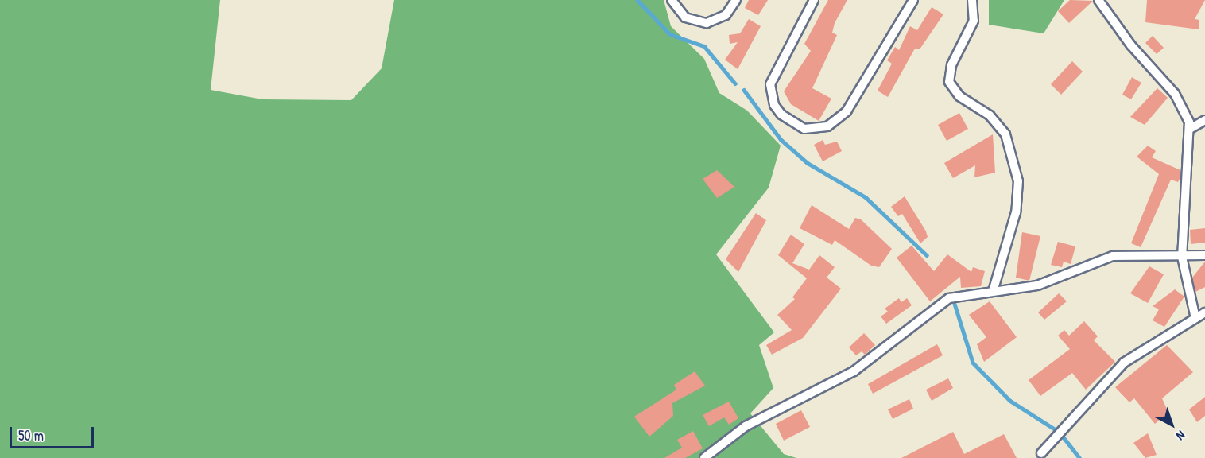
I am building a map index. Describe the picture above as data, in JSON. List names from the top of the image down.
{
  "scale_bar": "50 m",
  "north": "bottom right"
}
